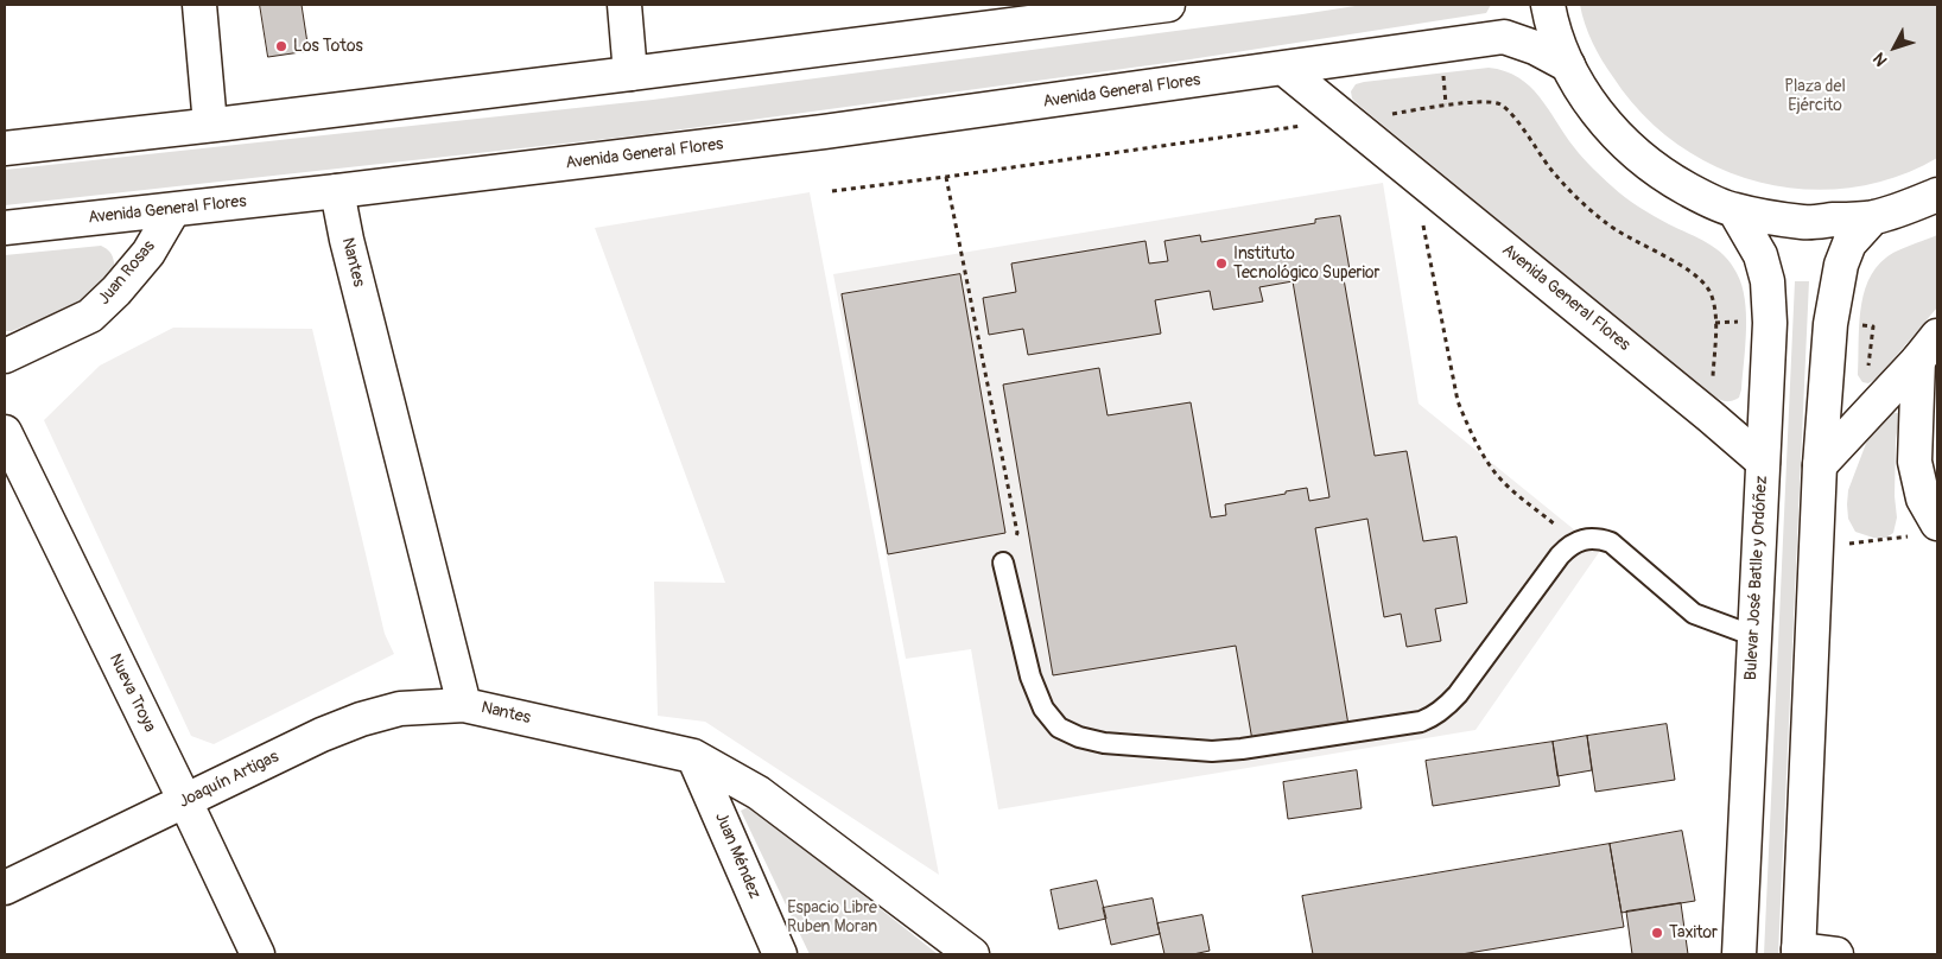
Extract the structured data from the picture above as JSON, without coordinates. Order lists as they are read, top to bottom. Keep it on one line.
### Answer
{"streets":{"main road":["Avenida General Flores","Nantes","Juan Rosas","Bulevar José Batlle y Ordóñez","Nueva Troya","Joaquín Artigas","Juan Méndez"]},"crossings":[["Avenida General Flores","Nantes"],["Avenida General Flores","Juan Rosas"],["Avenida General Flores","Bulevar José Batlle y Ordóñez"],["Nantes","Joaquín Artigas"],["Nantes","Juan Méndez"],["Nueva Troya","Joaquín Artigas"]],"parks":["Plaza del Ejército","Espacio Libre Ruben Moran"],"places":["Los Totos","Instituto Tecnológico Superior","Taxitor"],"north":"bottom left"}
